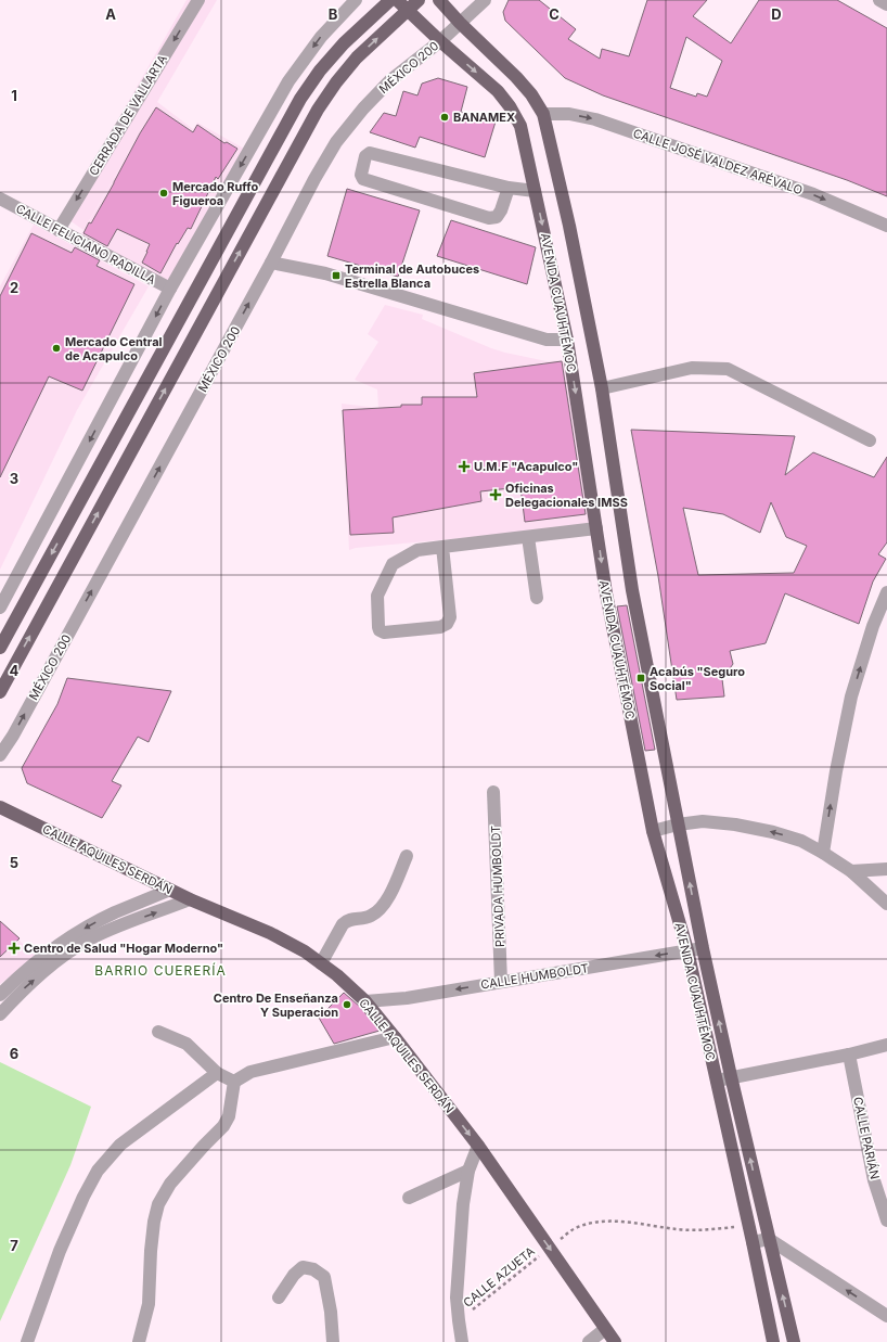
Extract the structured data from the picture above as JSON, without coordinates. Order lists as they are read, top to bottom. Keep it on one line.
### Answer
{"streets":{"main road":["AVENIDA CUAUHTÉMOC","CALLE AQUILES SERDÁN"],"street":["MÉXICO 200","CERRADA DE VALLARTA","CALLE JOSÉ VALDEZ ARÉVALO","CALLE FELICIANO RADILLA","PRIVADA HUMBOLDT","CALLE HUMBOLDT","CALLE PARIÁN"],"path":["CALLE AZUETA"]},"crossings":[["MÉXICO 200","AVENIDA CUAUHTÉMOC"],["CERRADA DE VALLARTA","CALLE FELICIANO RADILLA"],["CALLE JOSÉ VALDEZ ARÉVALO","AVENIDA CUAUHTÉMOC"],["AVENIDA CUAUHTÉMOC","CALLE HUMBOLDT"],["AVENIDA CUAUHTÉMOC","CALLE AZUETA"],["CALLE AQUILES SERDÁN","CALLE HUMBOLDT"],["CALLE AQUILES SERDÁN","CALLE AZUETA"],["PRIVADA HUMBOLDT","CALLE HUMBOLDT"]],"one_way":["CERRADA DE VALLARTA","CALLE JOSÉ VALDEZ ARÉVALO","CALLE HUMBOLDT"],"districts":["BARRIO CUERERÍA"],"places":{"other":["BANAMEX","Mercado Ruffo Figueroa","Mercado Central de Acapulco","Centro De Enseñanza Y Superacion"],"transit":["Terminal de Autobuces Estrella Blanca","Acabús \"Seguro Social\""],"health":["U.M.F \"Acapulco\"","Oficinas Delegacionales IMSS","Centro de Salud \"Hogar Moderno\""]},"grid":{"columns":["A","B","C","D"],"rows":["1","2","3","4","5","6","7"]}}
